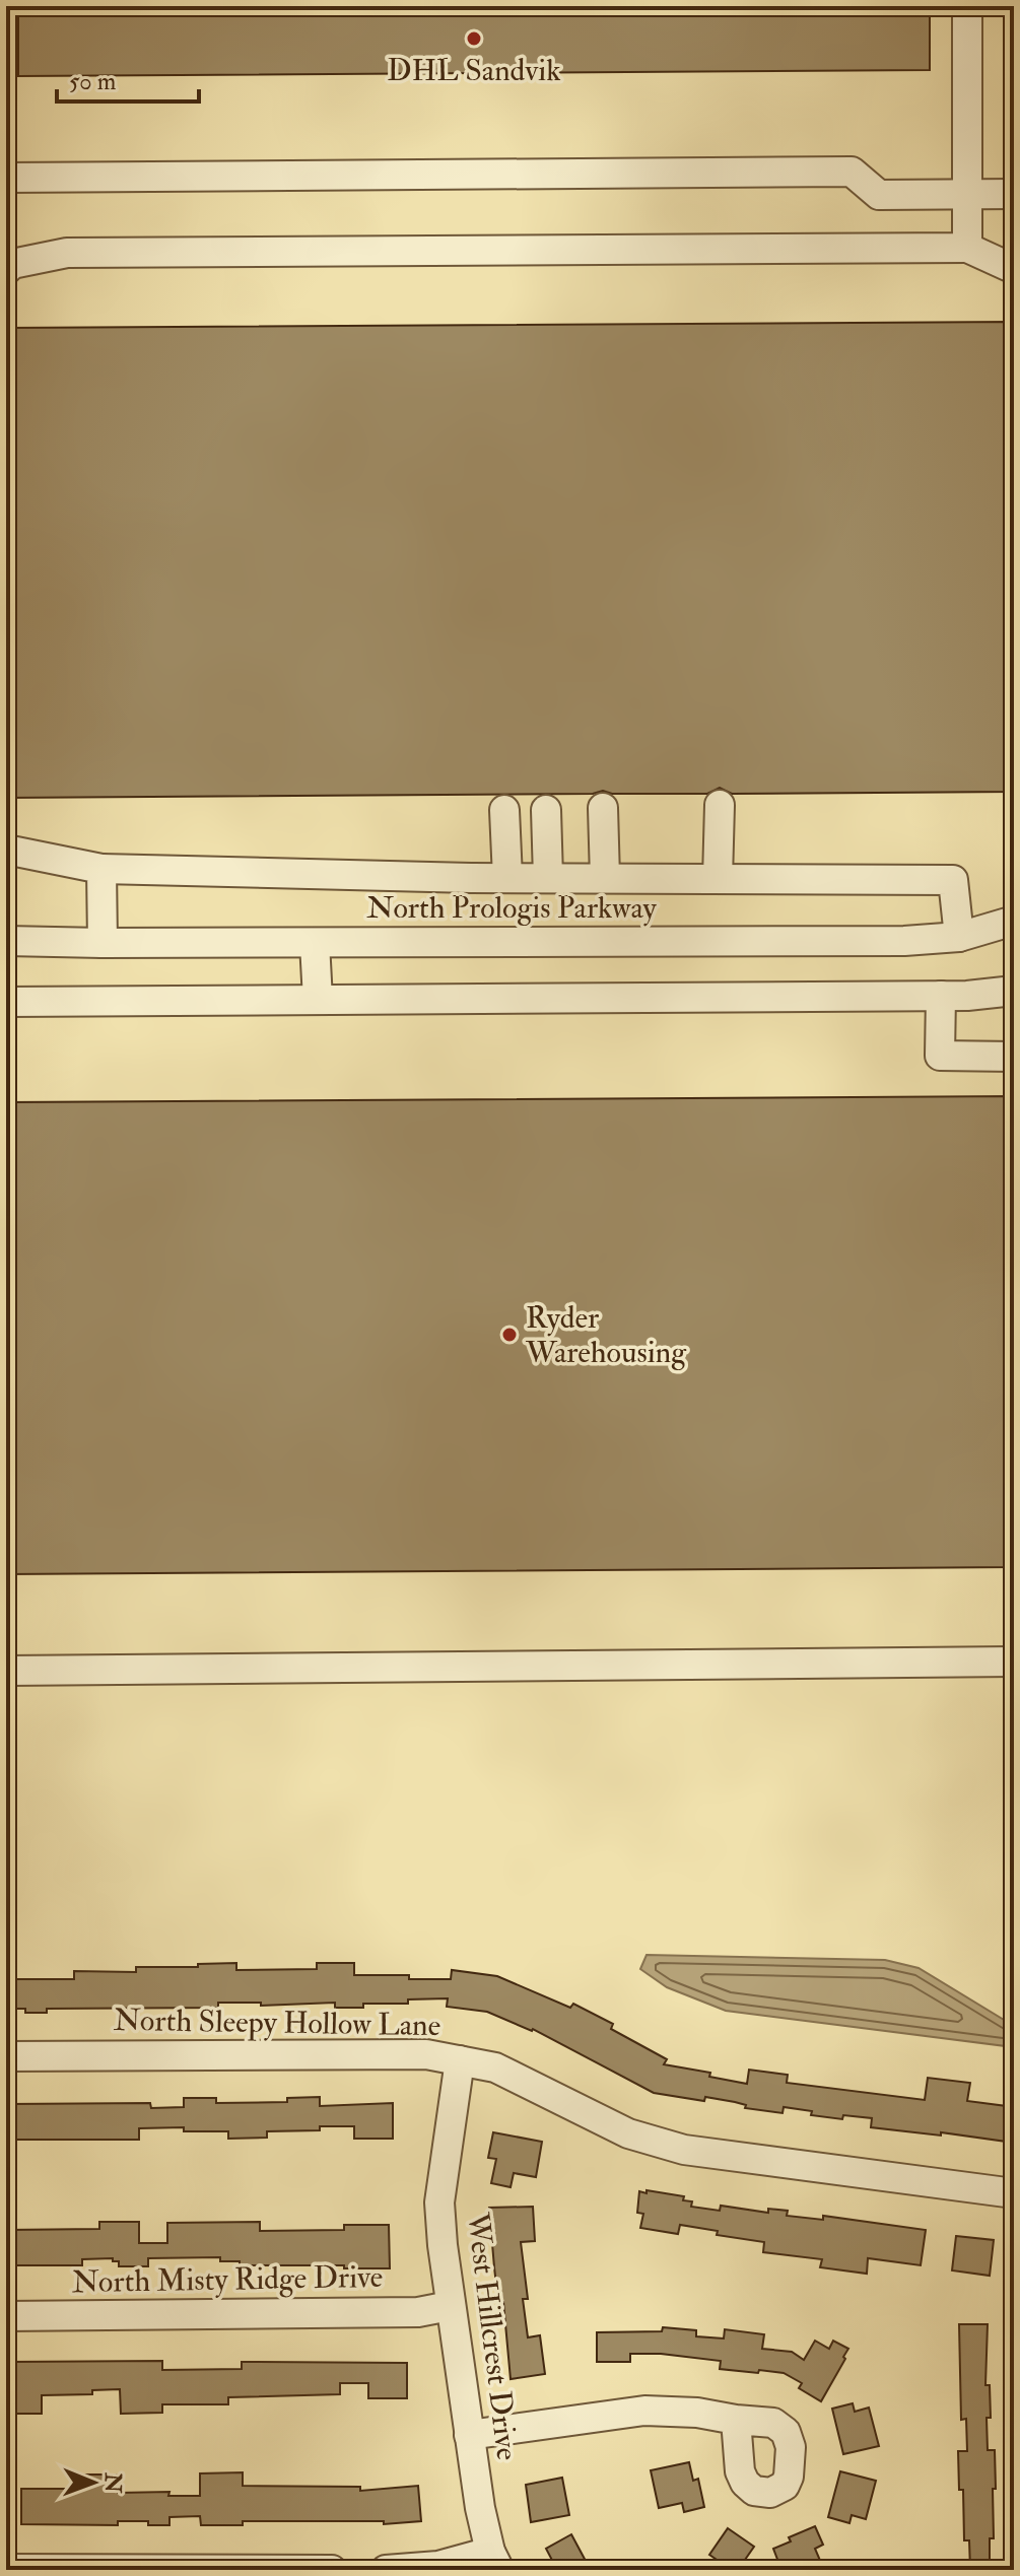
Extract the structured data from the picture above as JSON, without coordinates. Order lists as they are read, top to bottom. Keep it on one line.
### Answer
{"streets":{"street":["North Prologis Parkway","North Sleepy Hollow Lane","North Misty Ridge Drive","West Hillcrest Drive"]},"crossings":[["North Sleepy Hollow Lane","West Hillcrest Drive"],["North Misty Ridge Drive","West Hillcrest Drive"]],"places":["DHL Sandvik","Ryder Warehousing"],"scale_bar":"50 m","north":"right"}
